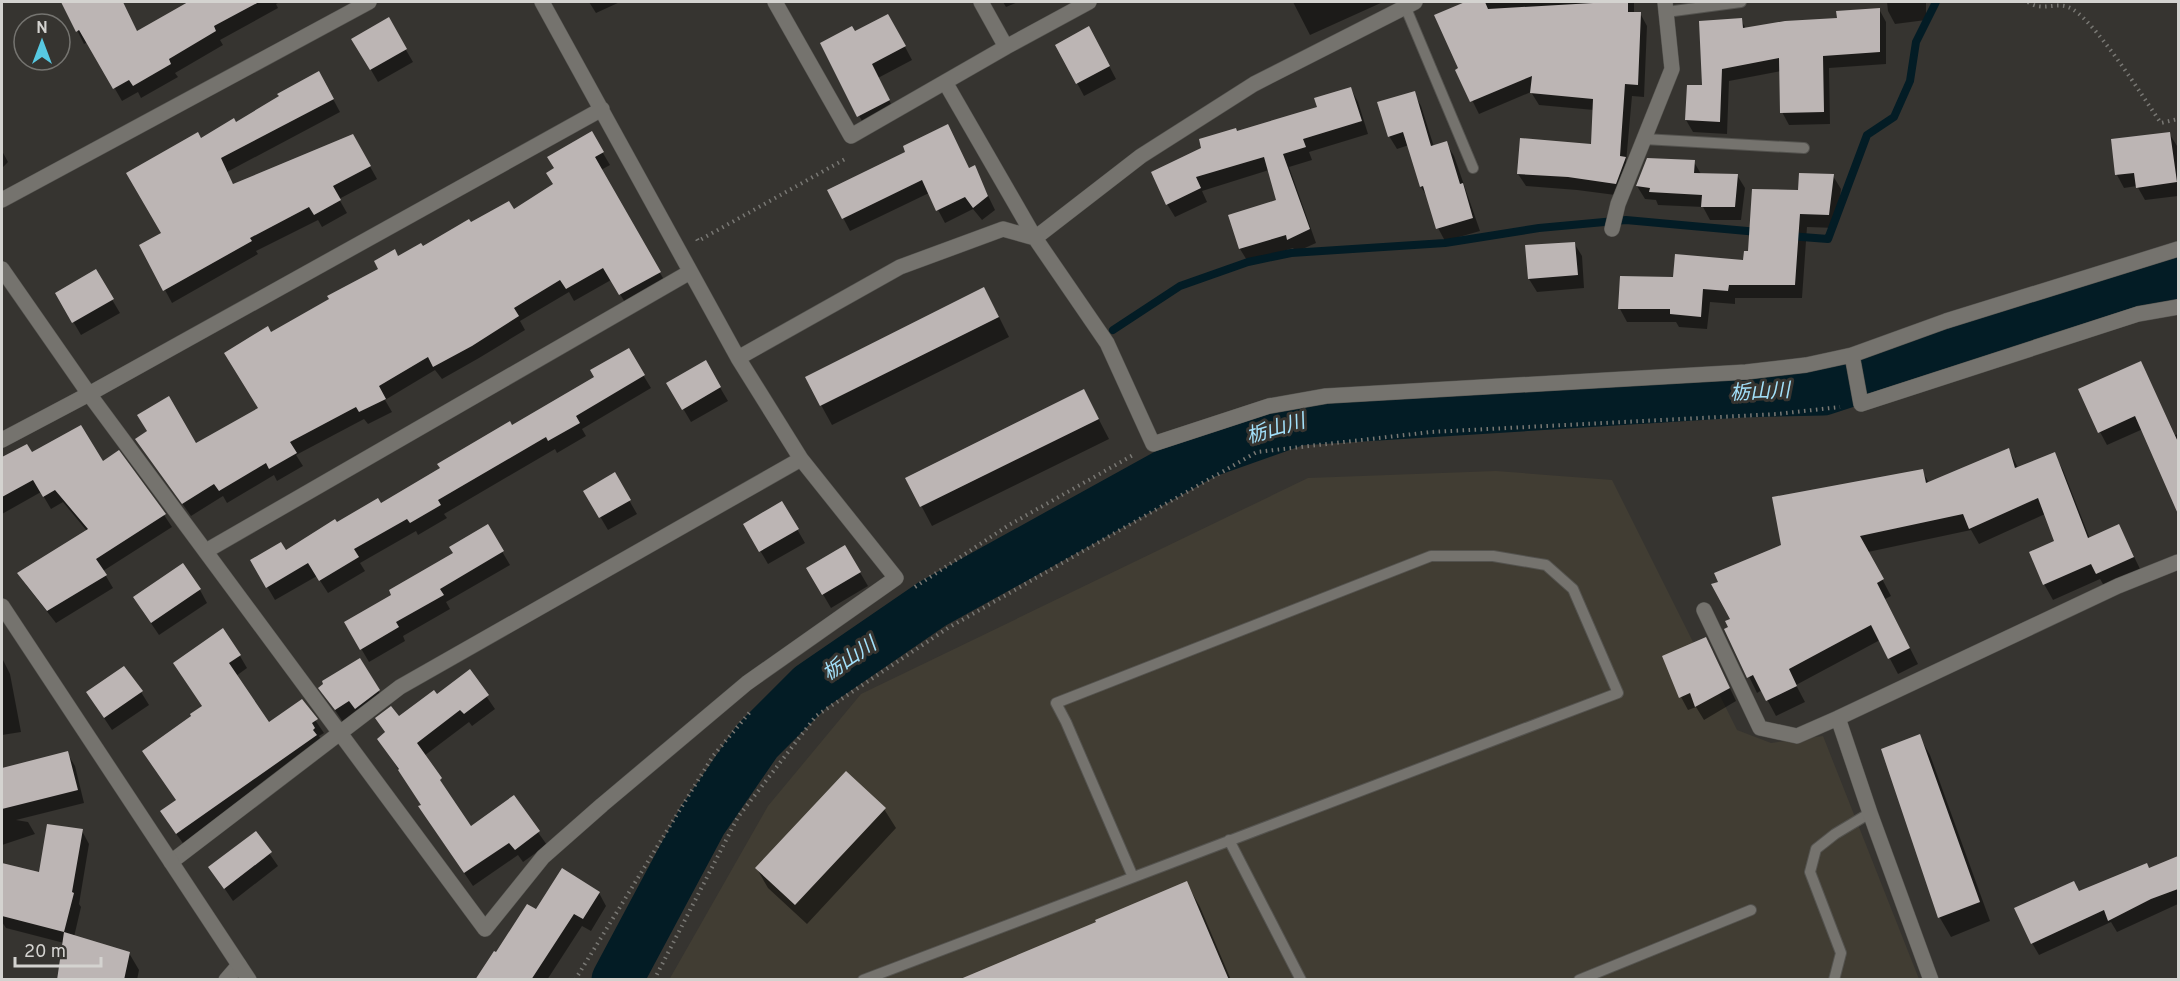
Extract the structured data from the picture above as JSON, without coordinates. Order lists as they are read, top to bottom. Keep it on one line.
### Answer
{"water":["栃山川"],"scale_bar":"20 m","north":"top"}
